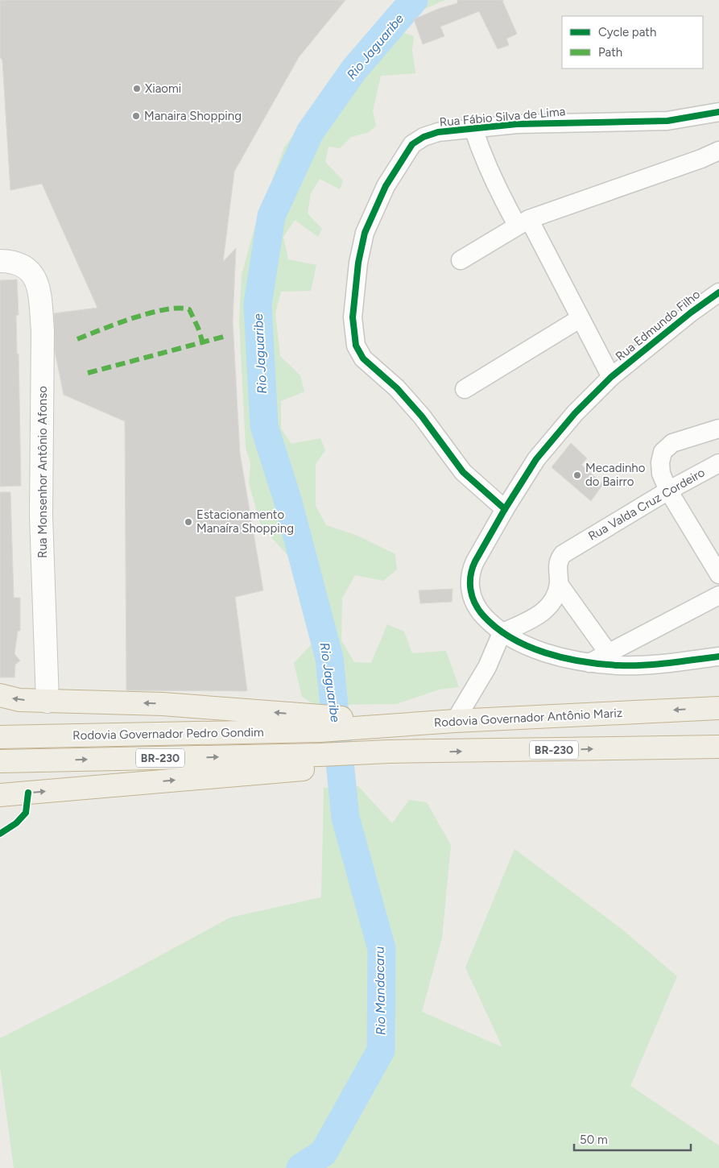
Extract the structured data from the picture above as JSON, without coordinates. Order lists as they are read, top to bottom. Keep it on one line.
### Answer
{"streets":{"highway":["Rodovia Governador Antônio Mariz","Rodovia Governador Pedro Gondim","BR-230"],"street":["Rua Fábio Silva de Lima","Rua Edmundo Filho","Rua Monsenhor Antônio Afonso","Rua Valda Cruz Cordeiro"]},"crossings":[["Rua Fábio Silva de Lima","Rua Edmundo Filho"],["Rodovia Governador Antônio Mariz","Rodovia Governador Pedro Gondim"],["Rodovia Governador Pedro Gondim","BR-230"]],"water":["Rio Jaguaribe","Rio Mandacaru"],"places":["Xiaomi","Manaira Shopping","Mecadinho do Bairro","Estacionamento Manaíra Shopping"],"legend":["Cycle path","Path"],"scale_bar":"50 m"}
